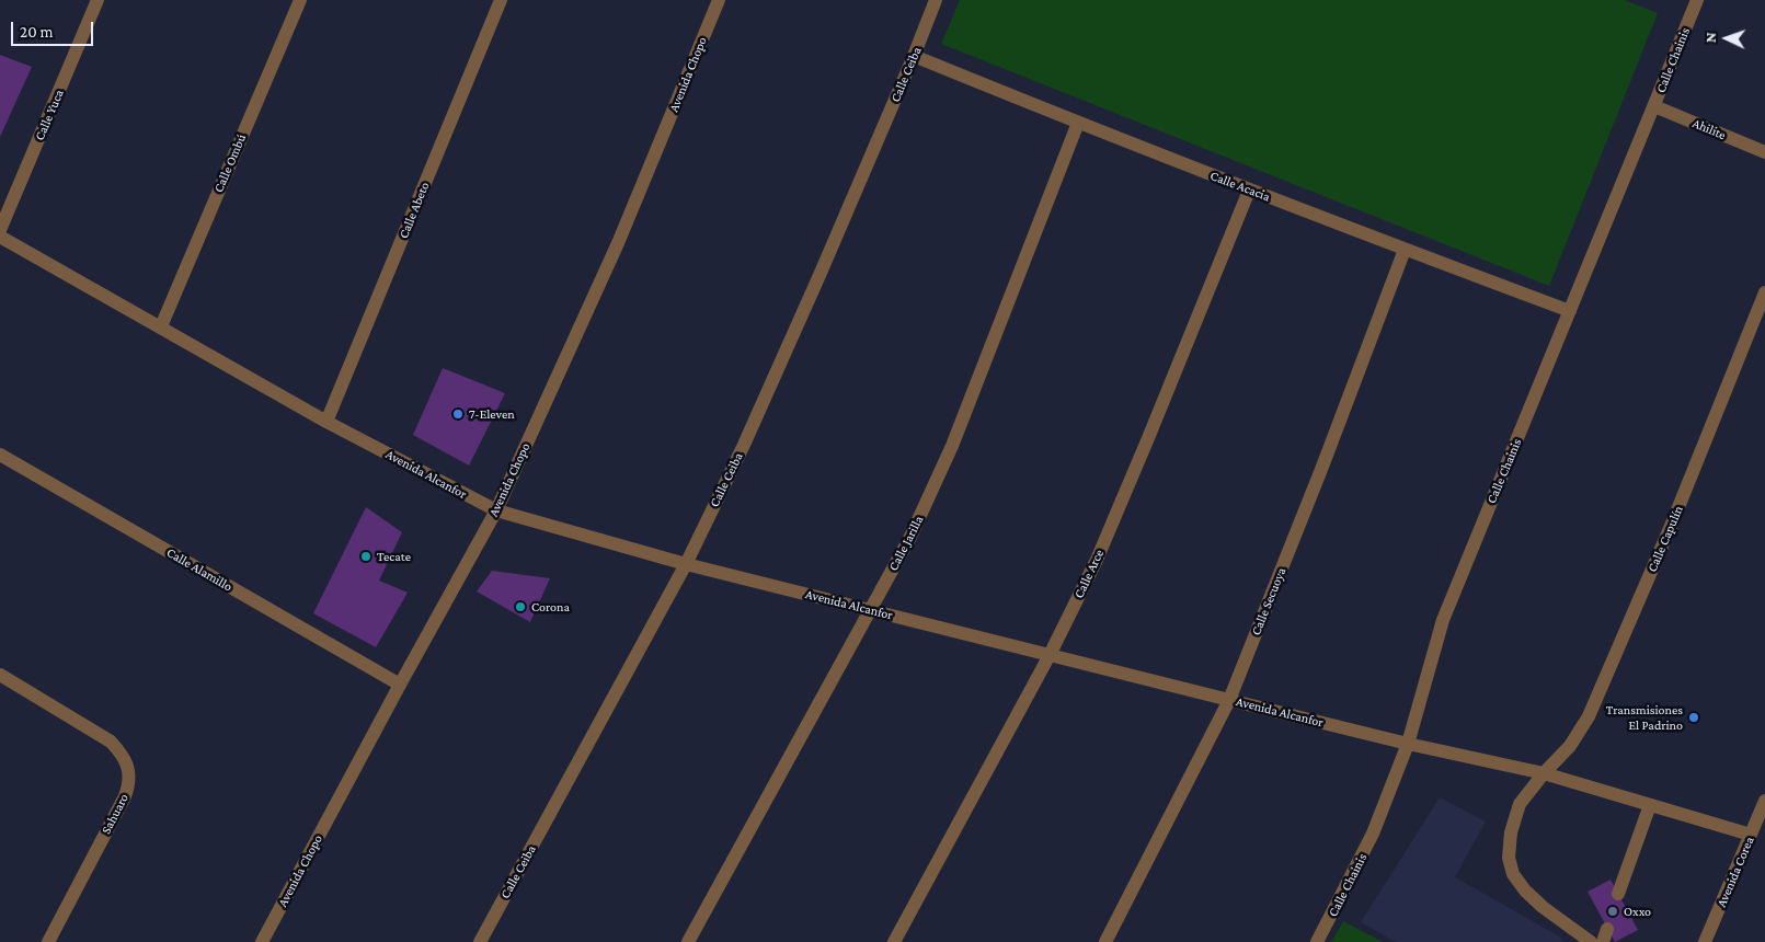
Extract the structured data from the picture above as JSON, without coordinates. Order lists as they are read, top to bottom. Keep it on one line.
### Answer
{"streets":{"street":["Calle Chainis","Avenida Chopo","Calle Ceiba","Calle Yuca","Ahilite","Calle Ombú","Calle Acacia","Calle Abeto","Avenida Alcanfor","Calle Capulín","Calle Jarilla","Calle Alamillo","Calle Arce","Calle Secuoya","Sahuaro","Avenida Corea"]},"crossings":[["Calle Chainis","Ahilite"],["Calle Chainis","Calle Acacia"],["Calle Chainis","Avenida Alcanfor"],["Avenida Chopo","Avenida Alcanfor"],["Avenida Chopo","Calle Alamillo"],["Calle Ceiba","Calle Acacia"],["Calle Ceiba","Avenida Alcanfor"],["Calle Ombú","Avenida Alcanfor"],["Calle Acacia","Calle Jarilla"],["Calle Acacia","Calle Arce"],["Calle Acacia","Calle Secuoya"],["Calle Abeto","Avenida Alcanfor"],["Avenida Alcanfor","Calle Capulín"],["Avenida Alcanfor","Calle Jarilla"],["Avenida Alcanfor","Calle Arce"],["Avenida Alcanfor","Calle Secuoya"],["Avenida Alcanfor","Avenida Corea"]],"places":["7-Eleven","Tecate","Corona","Transmisiones El Padrino","Oxxo"],"scale_bar":"20 m","north":"left"}
